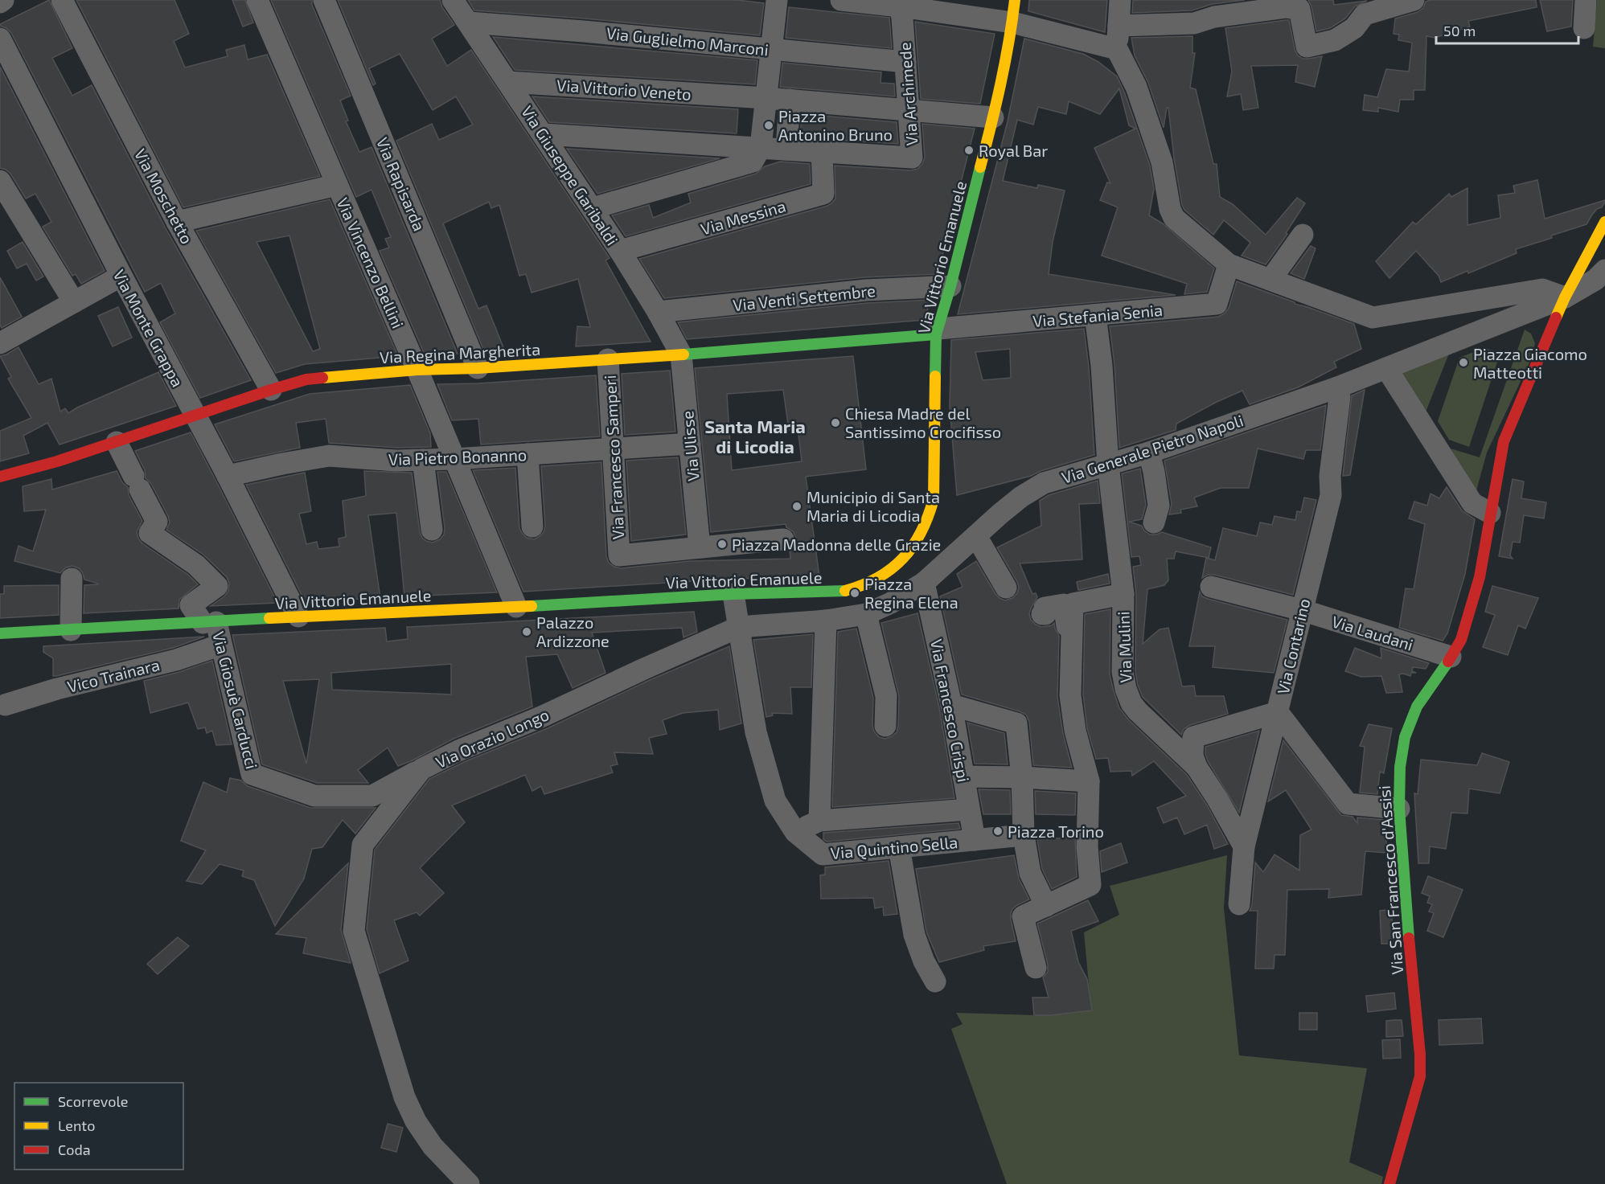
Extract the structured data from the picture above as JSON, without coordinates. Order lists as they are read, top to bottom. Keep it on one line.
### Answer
{"streets":{"street":["Via Guglielmo Marconi","Via Vittorio Veneto","Via Archimede","Via Giuseppe Garibaldi","Via Rapisarda","Via Moschetto","Via Messina","Via Vittorio Emanuele","Via Vincenzo Bellini","Via Venti Settembre","Via Stefania Senia","Via Monte Grappa","Via Regina Margherita","Via Ulisse","Via Generale Pietro Napoli","Via Pietro Bonanno","Via Francesco Samperi","Via Laudani","Via Contarino","Via Mulini","Vico Trainara","Via Giosuè Carducci","Via Francesco Crispi","Via Orazio Longo","Via Quintino Sella","Via San Francesco d'Assisi"]},"crossings":[["Via Guglielmo Marconi","Via Archimede"],["Via Guglielmo Marconi","Via Giuseppe Garibaldi"],["Via Vittorio Veneto","Via Giuseppe Garibaldi"],["Via Archimede","Via Messina"],["Via Giuseppe Garibaldi","Via Messina"],["Via Giuseppe Garibaldi","Via Venti Settembre"],["Via Giuseppe Garibaldi","Via Regina Margherita"],["Via Giuseppe Garibaldi","Via Ulisse"],["Via Rapisarda","Via Regina Margherita"],["Via Moschetto","Via Regina Margherita"],["Via Vittorio Emanuele","Via Vincenzo Bellini"],["Via Vittorio Emanuele","Via Venti Settembre"],["Via Vittorio Emanuele","Via Stefania Senia"],["Via Vittorio Emanuele","Via Monte Grappa"],["Via Vittorio Emanuele","Via Regina Margherita"],["Via Vittorio Emanuele","Via Giosuè Carducci"],["Via Vittorio Emanuele","Via Quintino Sella"],["Via Vincenzo Bellini","Via Regina Margherita"],["Via Vincenzo Bellini","Via Pietro Bonanno"],["Via Stefania Senia","Via Regina Margherita"],["Via Stefania Senia","Via Mulini"],["Via Monte Grappa","Via Regina Margherita"],["Via Monte Grappa","Via Pietro Bonanno"],["Via Regina Margherita","Via Ulisse"],["Via Regina Margherita","Via Francesco Samperi"],["Via Regina Margherita","Via Giosuè Carducci"],["Via Ulisse","Via Pietro Bonanno"],["Via Ulisse","Via Francesco Samperi"],["Via Generale Pietro Napoli","Via Contarino"],["Via Generale Pietro Napoli","Via Mulini"],["Via Generale Pietro Napoli","Via Francesco Crispi"],["Via Generale Pietro Napoli","Via Orazio Longo"],["Via Generale Pietro Napoli","Via San Francesco d'Assisi"],["Via Pietro Bonanno","Via Francesco Samperi"],["Via Laudani","Via Contarino"],["Via Laudani","Via San Francesco d'Assisi"],["Via Contarino","Via Mulini"],["Vico Trainara","Via Giosuè Carducci"],["Via Giosuè Carducci","Via Orazio Longo"],["Via Francesco Crispi","Via Quintino Sella"],["Via Orazio Longo","Via Quintino Sella"]],"districts":["Santa Maria di Licodia"],"places":["Piazza Antonino Bruno","Royal Bar","Piazza Giacomo Matteotti","Chiesa Madre del Santissimo Crocifisso","Municipio di Santa Maria di Licodia","Piazza Madonna delle Grazie","Piazza Regina Elena","Palazzo Ardizzone","Piazza Torino"],"legend":["Scorrevole","Lento","Coda"],"scale_bar":"50 m"}
